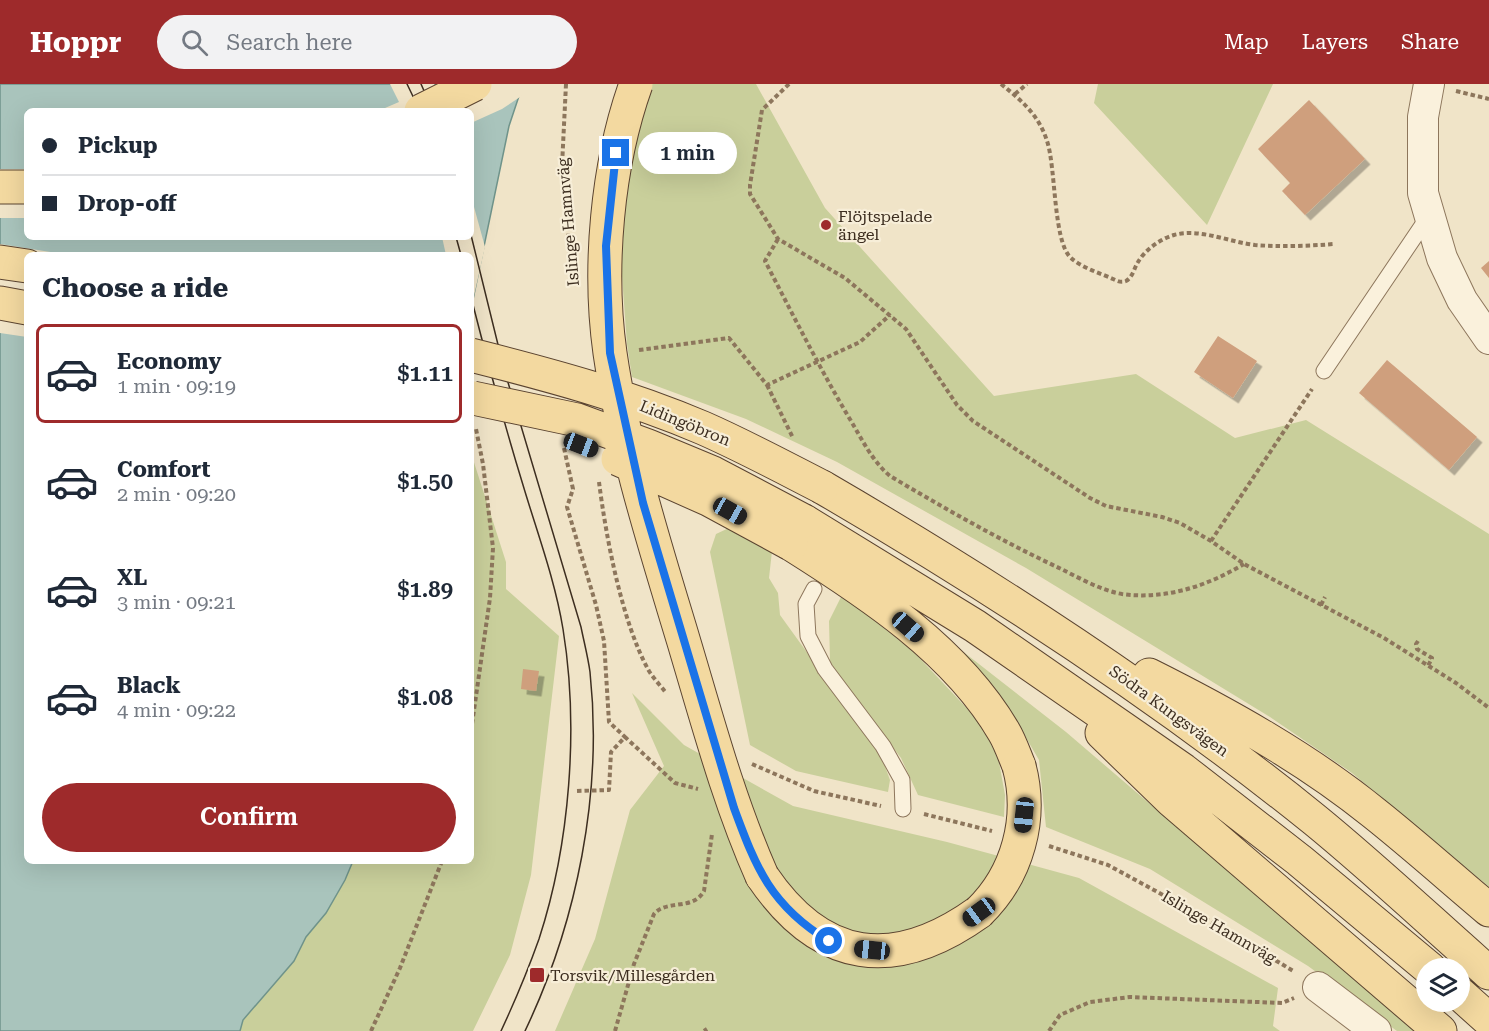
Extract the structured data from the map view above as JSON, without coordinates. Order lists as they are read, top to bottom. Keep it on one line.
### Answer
{"streets":{"main road":["Lidingöbron","Södra Kungsvägen"],"path":["Islinge Hamnväg"]},"crossings":[["Lidingöbron","Södra Kungsvägen"]],"places":{"other":["Flöjtspelade ängel"],"transit":["Torsvik/Millesgården"]},"page":{"header":"Hoppr","search":"Search here","nav":["Map","Layers","Share"],"banner":["Pickup","Drop-off"],"bubble":"1 min","heading":"Choose a ride","list":[{"name":"Economy","note":"1 min · 09:19","value":"$1.11"},{"name":"Comfort","note":"2 min · 09:20","value":"$1.50"},{"name":"XL","note":"3 min · 09:21","value":"$1.89"},{"name":"Black","note":"4 min · 09:22","value":"$1.08"}],"buttons":"Confirm"}}
